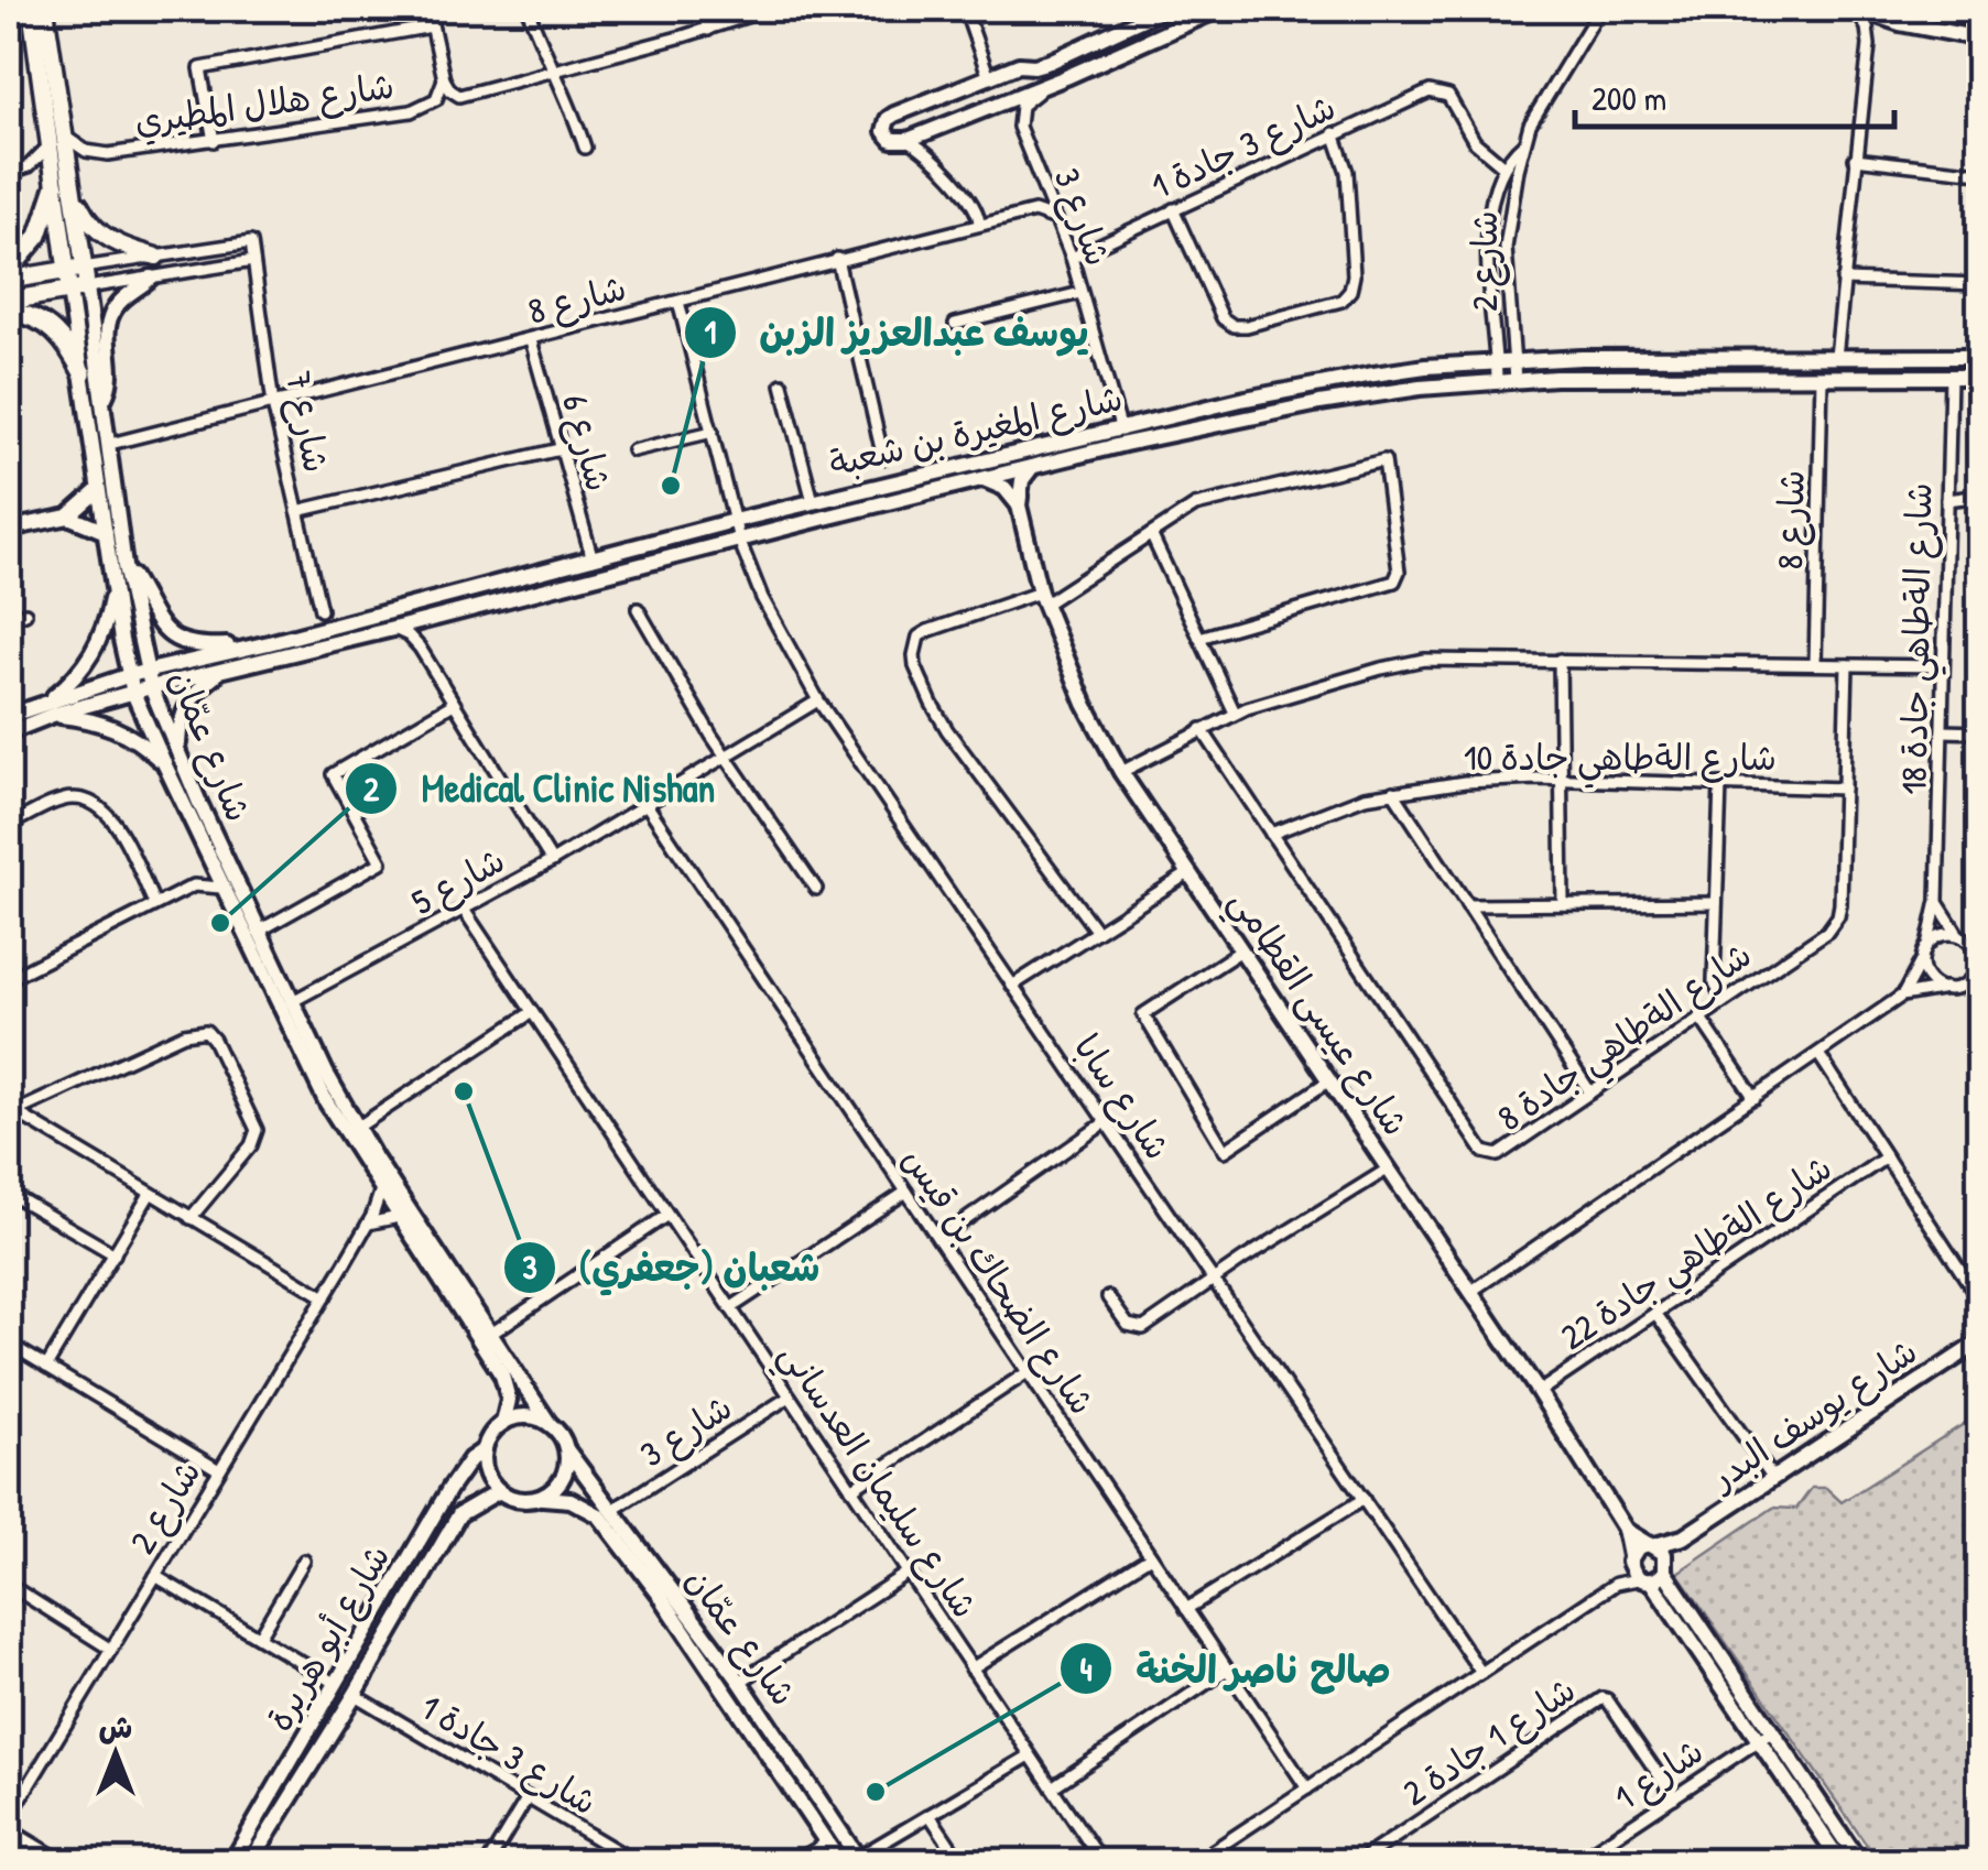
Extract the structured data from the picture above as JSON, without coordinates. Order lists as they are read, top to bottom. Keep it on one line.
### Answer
{"streets":{"main road":["شارع المغيرة بن شعبة","شارع عمّان","شارع عيسى القطامي","شارع يوسف البدر","شارع أبو هريرة"],"street":["شارع هلال المطيري","شارع 3 جادة 1","شارع 3","شارع 2","شارع 8","شارع 7","شارع 6","شارع الةطاهي جادة 18","شارع الةطاهي جادة 10","شارع 5","شارع الةطاهي جادة 8","شارع سابا","شارع الةطاهي جادة 22","شارع الضحاك بن قيس","شارع سليمان العدساني","شارع 1 جادة 2","شارع 1"]},"crossings":[["شارع هلال المطيري","شارع عمّان"],["شارع 3 جادة 1","شارع 3"],["شارع 3 جادة 1","شارع 2"],["شارع 3 جادة 1","شارع أبو هريرة"],["شارع 3","شارع 8"],["شارع 3","شارع المغيرة بن شعبة"],["شارع 3","شارع عمّان"],["شارع 3","شارع سليمان العدساني"],["شارع 2","شارع المغيرة بن شعبة"],["شارع 2","شارع عمّان"],["شارع 8","شارع 7"],["شارع 8","شارع المغيرة بن شعبة"],["شارع 8","شارع 6"],["شارع 8","شارع عمّان"],["شارع المغيرة بن شعبة","شارع 6"],["شارع المغيرة بن شعبة","شارع الةطاهي جادة 18"],["شارع المغيرة بن شعبة","شارع عمّان"],["شارع المغيرة بن شعبة","شارع سابا"],["شارع عمّان","شارع 5"],["شارع عمّان","شارع أبو هريرة"],["شارع الةطاهي جادة 10","شارع الةطاهي جادة 8"],["شارع 5","شارع سابا"],["شارع 5","شارع الضحاك بن قيس"],["شارع 5","شارع سليمان العدساني"],["شارع عيسى القطامي","شارع الةطاهي جادة 22"],["شارع عيسى القطامي","شارع يوسف البدر"],["شارع 1 جادة 2","شارع 1"]],"places":["يوسف عبدالعزيز الزبن","Medical Clinic Nishan","شعبان (جعفري)","صالح ناصر الخنة"],"scale_bar":"200 m","north":"top"}
